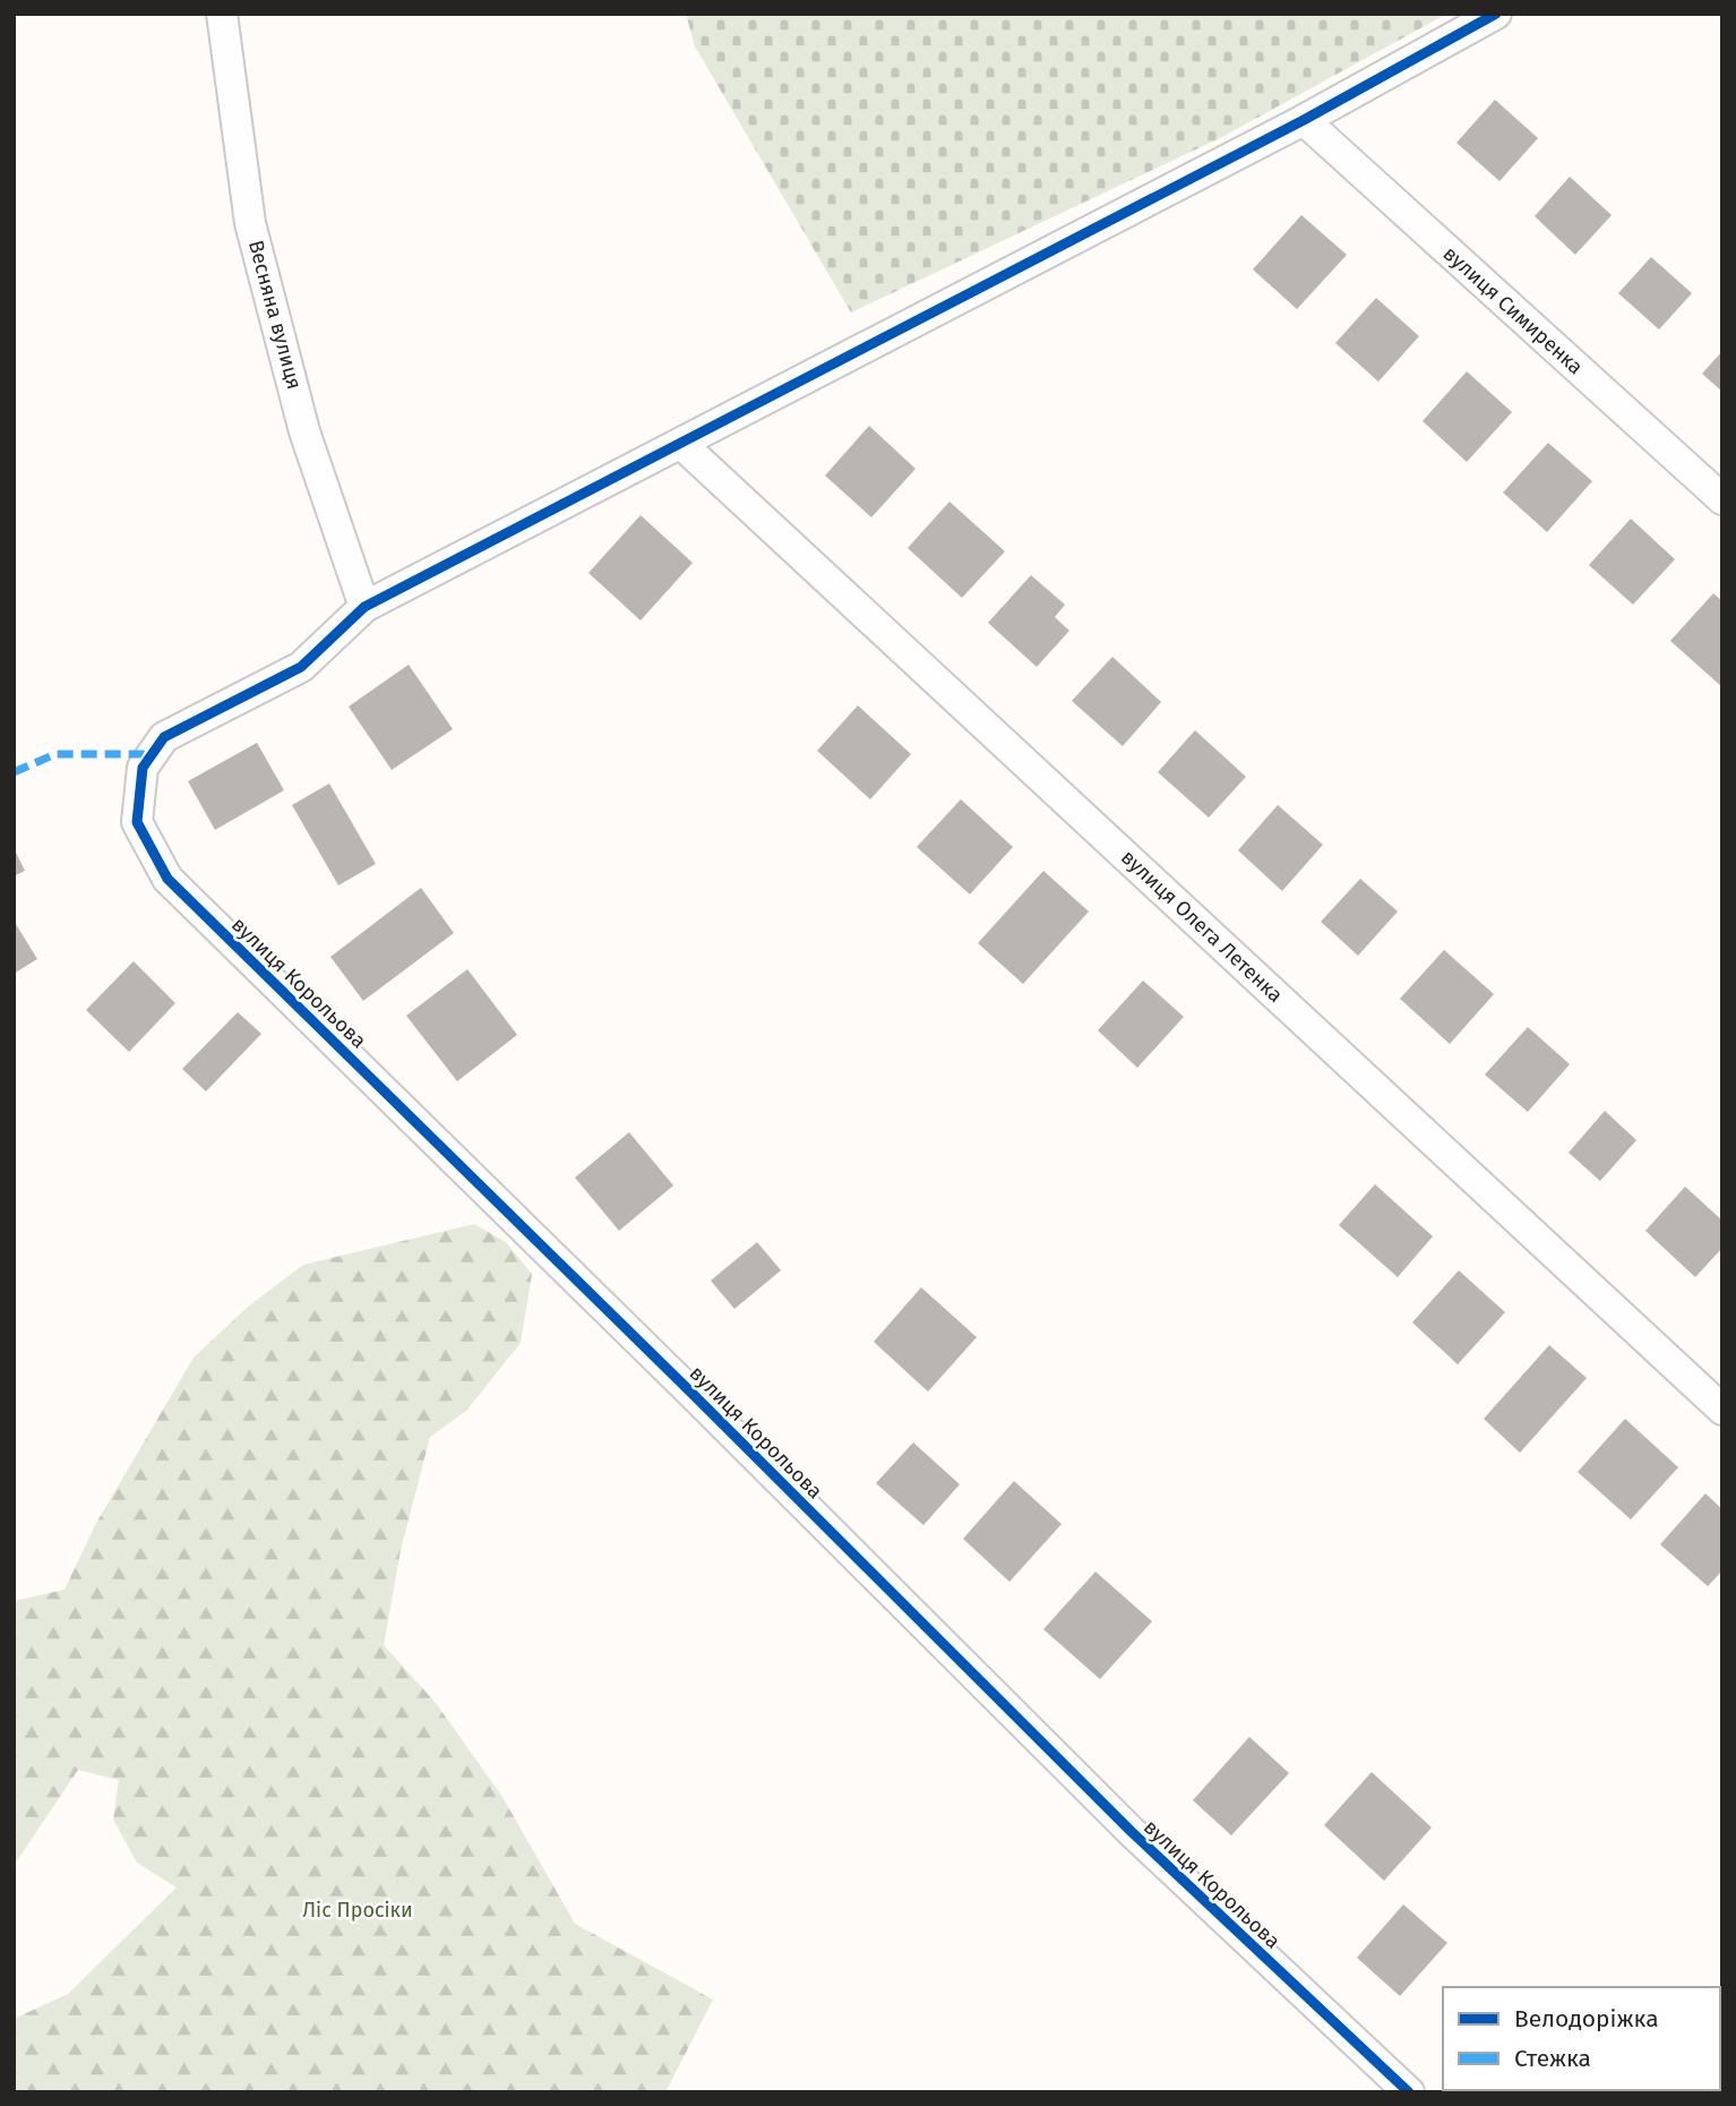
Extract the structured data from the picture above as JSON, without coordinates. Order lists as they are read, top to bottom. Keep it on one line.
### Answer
{"streets":{"street":["вулиця Симиренка","Весняна вулиця","вулиця Олега Летенка","вулиця Корольова"]},"crossings":[["Весняна вулиця","вулиця Корольова"]],"parks":["Ліс Просіки"],"legend":["Велодоріжка","Стежка"]}
